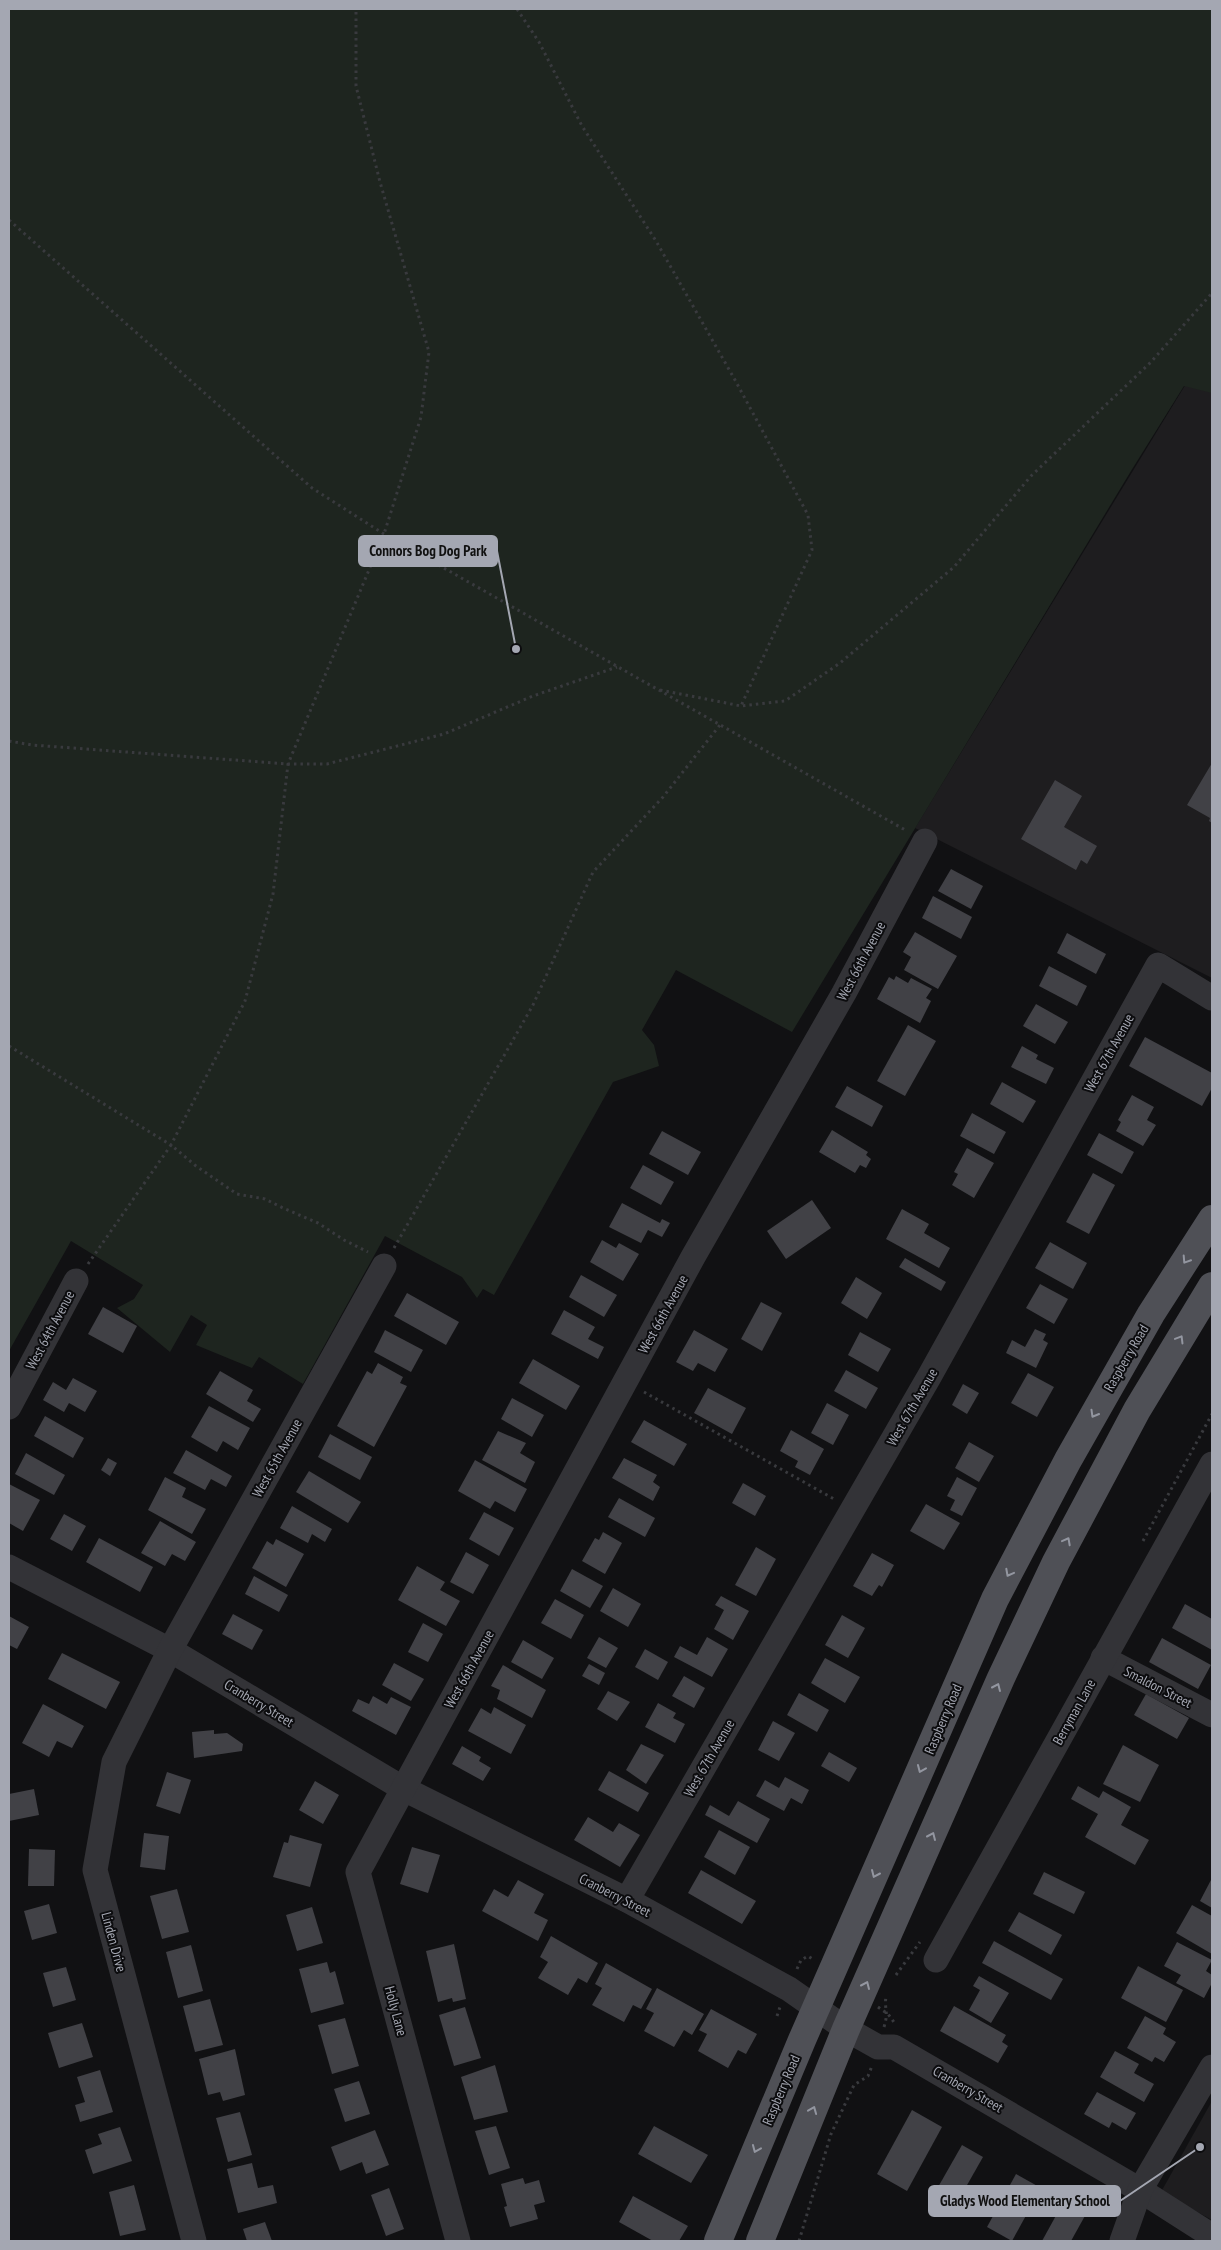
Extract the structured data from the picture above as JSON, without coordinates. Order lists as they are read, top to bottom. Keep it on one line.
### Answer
{"streets":{"main road":["Raspberry Road"],"street":["West 66th Avenue","West 67th Avenue","West 64th Avenue","West 65th Avenue","Smaldon Street","Cranberry Street","Berryman Lane","Linden Drive","Holly Lane"]},"crossings":[["West 66th Avenue","Cranberry Street"],["West 66th Avenue","Holly Lane"],["West 67th Avenue","Cranberry Street"],["Raspberry Road","Cranberry Street"],["West 65th Avenue","Cranberry Street"],["West 65th Avenue","Linden Drive"],["Smaldon Street","Berryman Lane"],["Cranberry Street","Linden Drive"],["Cranberry Street","Holly Lane"]],"places":["Connors Bog Dog Park","Gladys Wood Elementary School"]}
